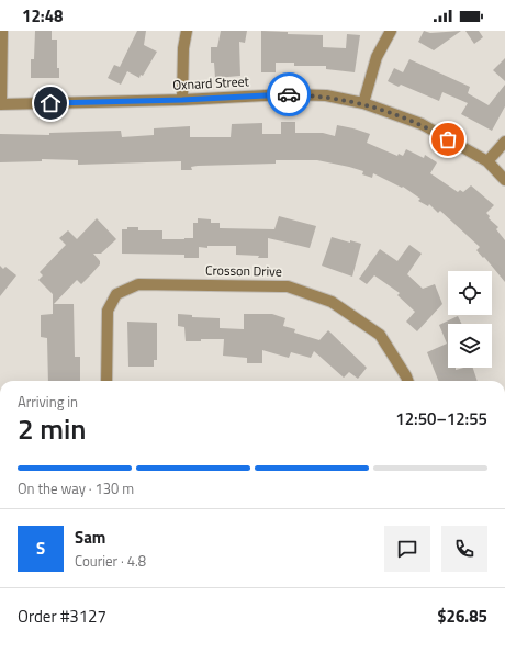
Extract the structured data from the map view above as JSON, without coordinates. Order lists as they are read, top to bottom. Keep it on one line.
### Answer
{"streets":{"street":["Oxnard Street","Crosson Drive"]},"page":{"status":"12:48","heading":["2 min","Arriving in","12:50–12:55"],"panel":["Sam","Courier · 4.8","Order #3127","$26.85"],"bar":"On the way · 130 m","round":"S"}}
